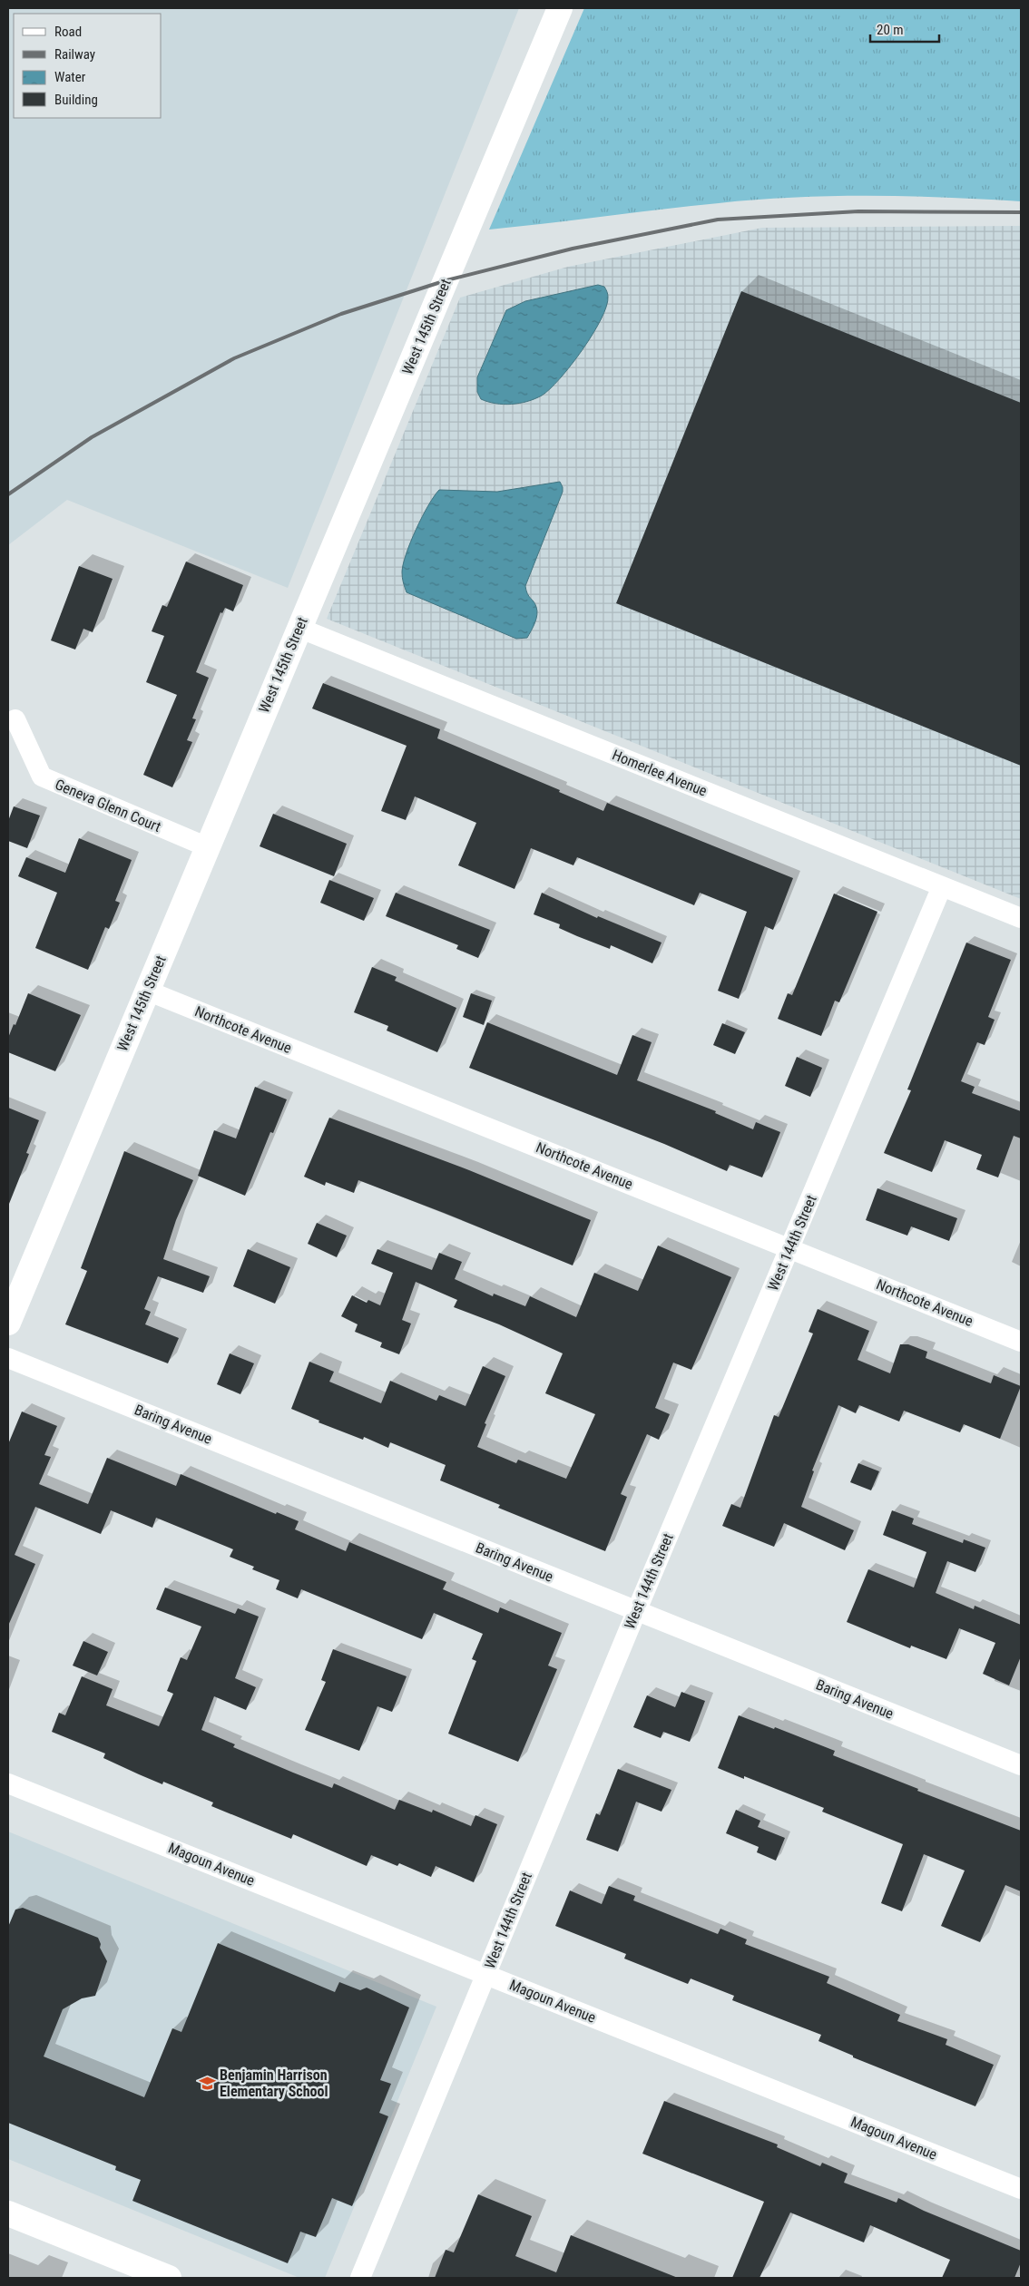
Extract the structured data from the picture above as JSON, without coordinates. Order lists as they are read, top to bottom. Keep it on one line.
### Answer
{"streets":{"street":["West 145th Street","Homerlee Avenue","Geneva Glenn Court","Northcote Avenue","West 144th Street","Baring Avenue","Magoun Avenue"]},"crossings":[["West 145th Street","Homerlee Avenue"],["West 145th Street","Geneva Glenn Court"],["West 145th Street","Northcote Avenue"],["Homerlee Avenue","West 144th Street"],["Northcote Avenue","West 144th Street"],["West 144th Street","Baring Avenue"],["West 144th Street","Magoun Avenue"]],"places":{"school or university":["Benjamin Harrison Elementary School"]},"legend":["Road","Railway","Water","Building"],"scale_bar":"20 m"}
